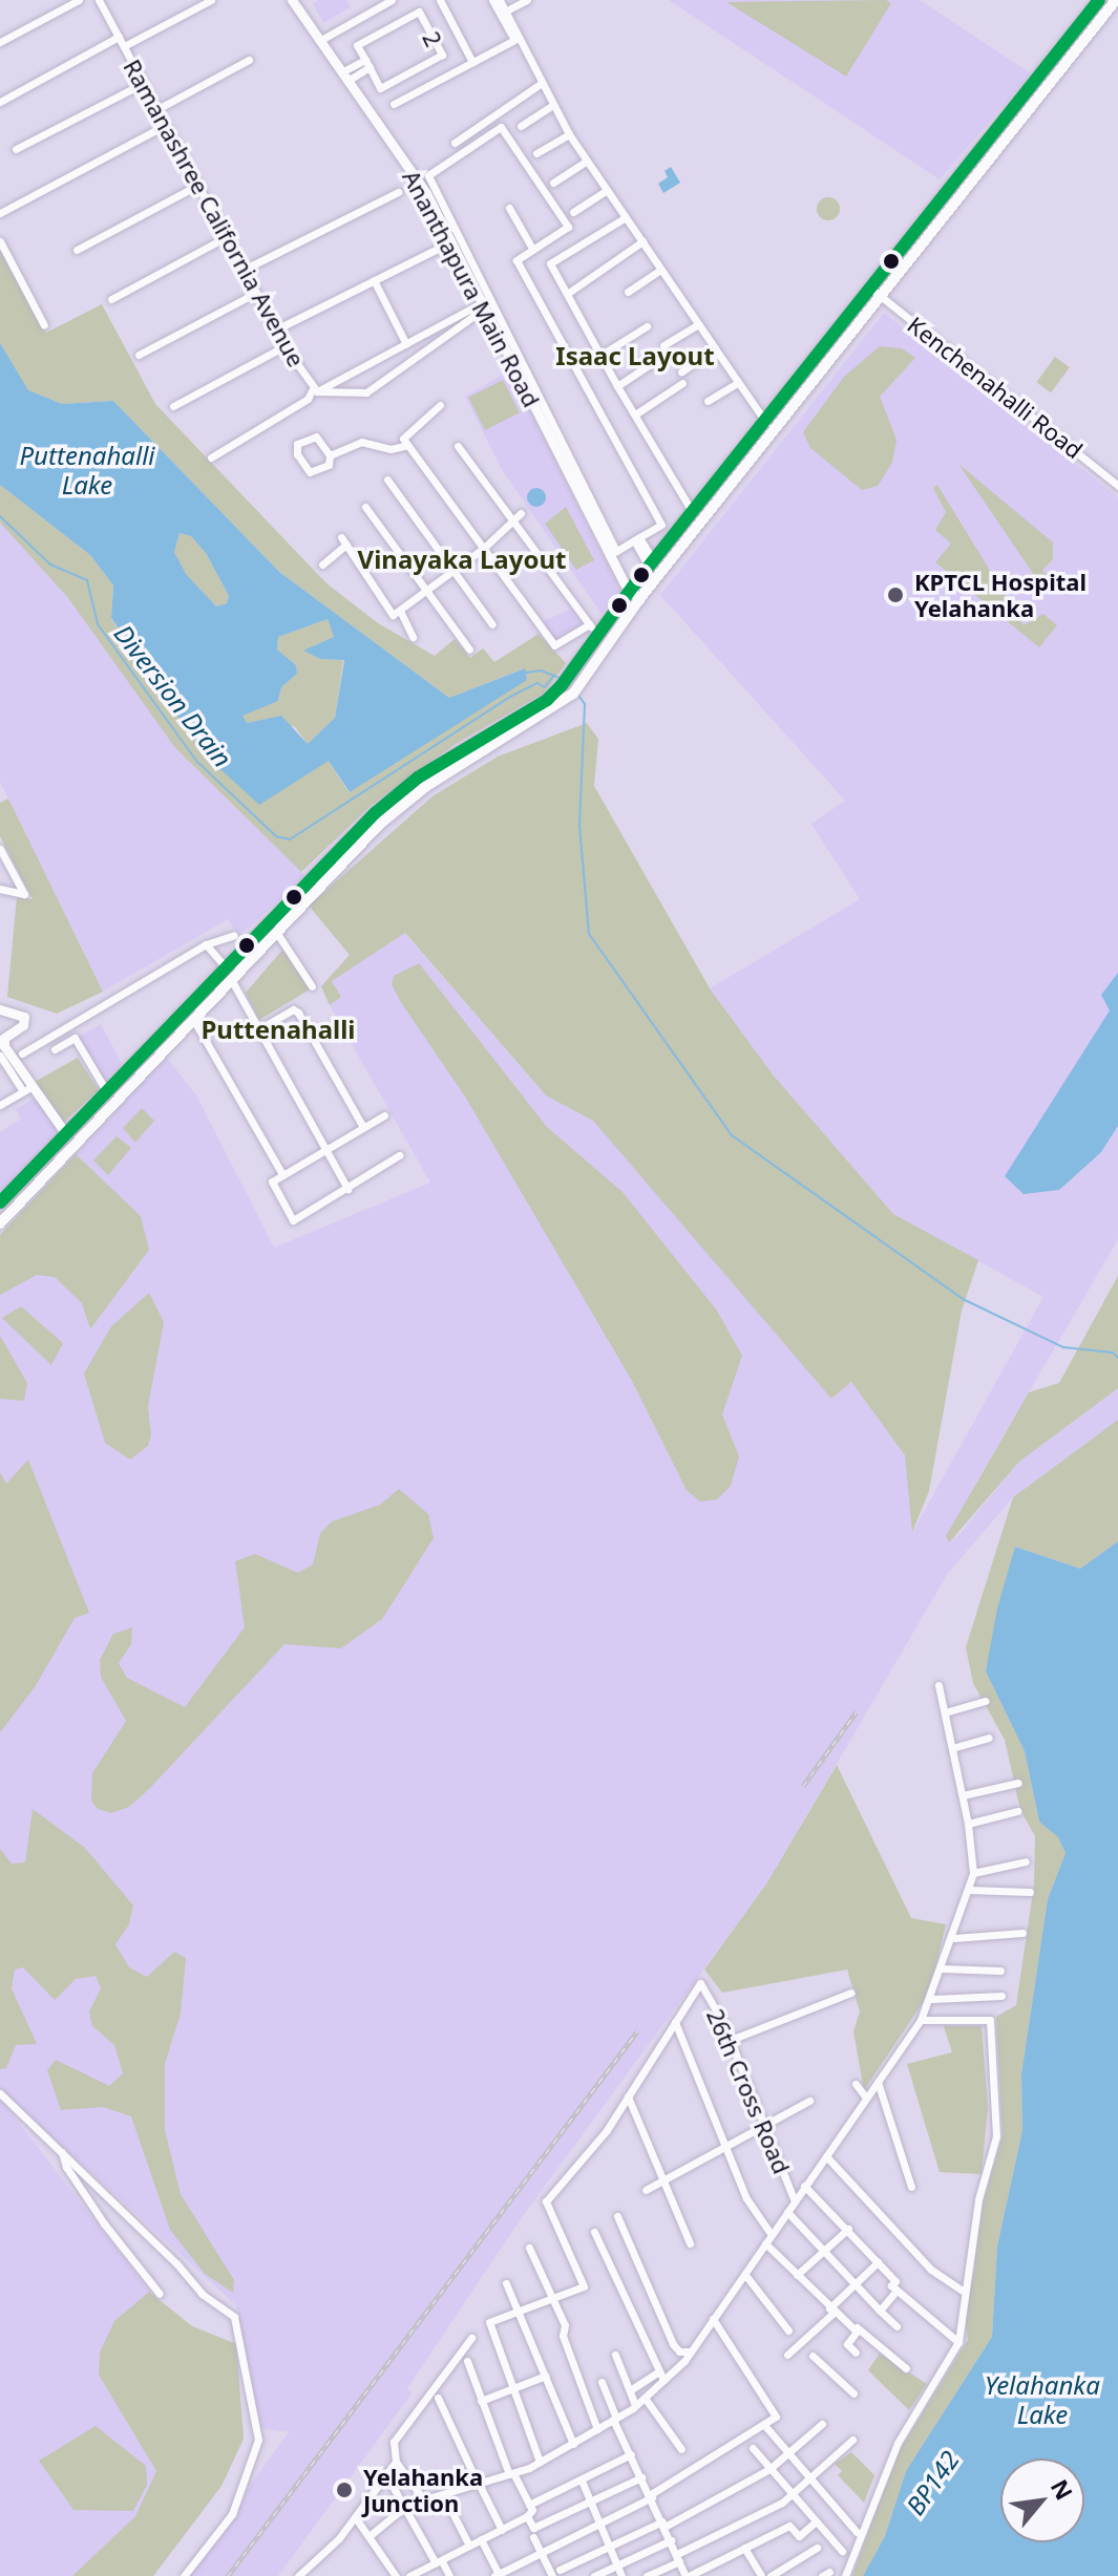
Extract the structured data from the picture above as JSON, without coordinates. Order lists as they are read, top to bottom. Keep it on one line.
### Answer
{"streets":{"street":["2","Ramanashree California Avenue","Ananthapura Main Road","Kenchenahalli Road","26th Cross Road"]},"crossings":[["Ramanashree California Avenue","Ananthapura Main Road"]],"districts":["Isaac Layout","Vinayaka Layout","Puttenahalli"],"water":["Puttenahalli Lake","Diversion Drain","Yelahanka Lake","BP142"],"places":["KPTCL Hospital Yelahanka","Yelahanka Junction"],"north":"top right"}
